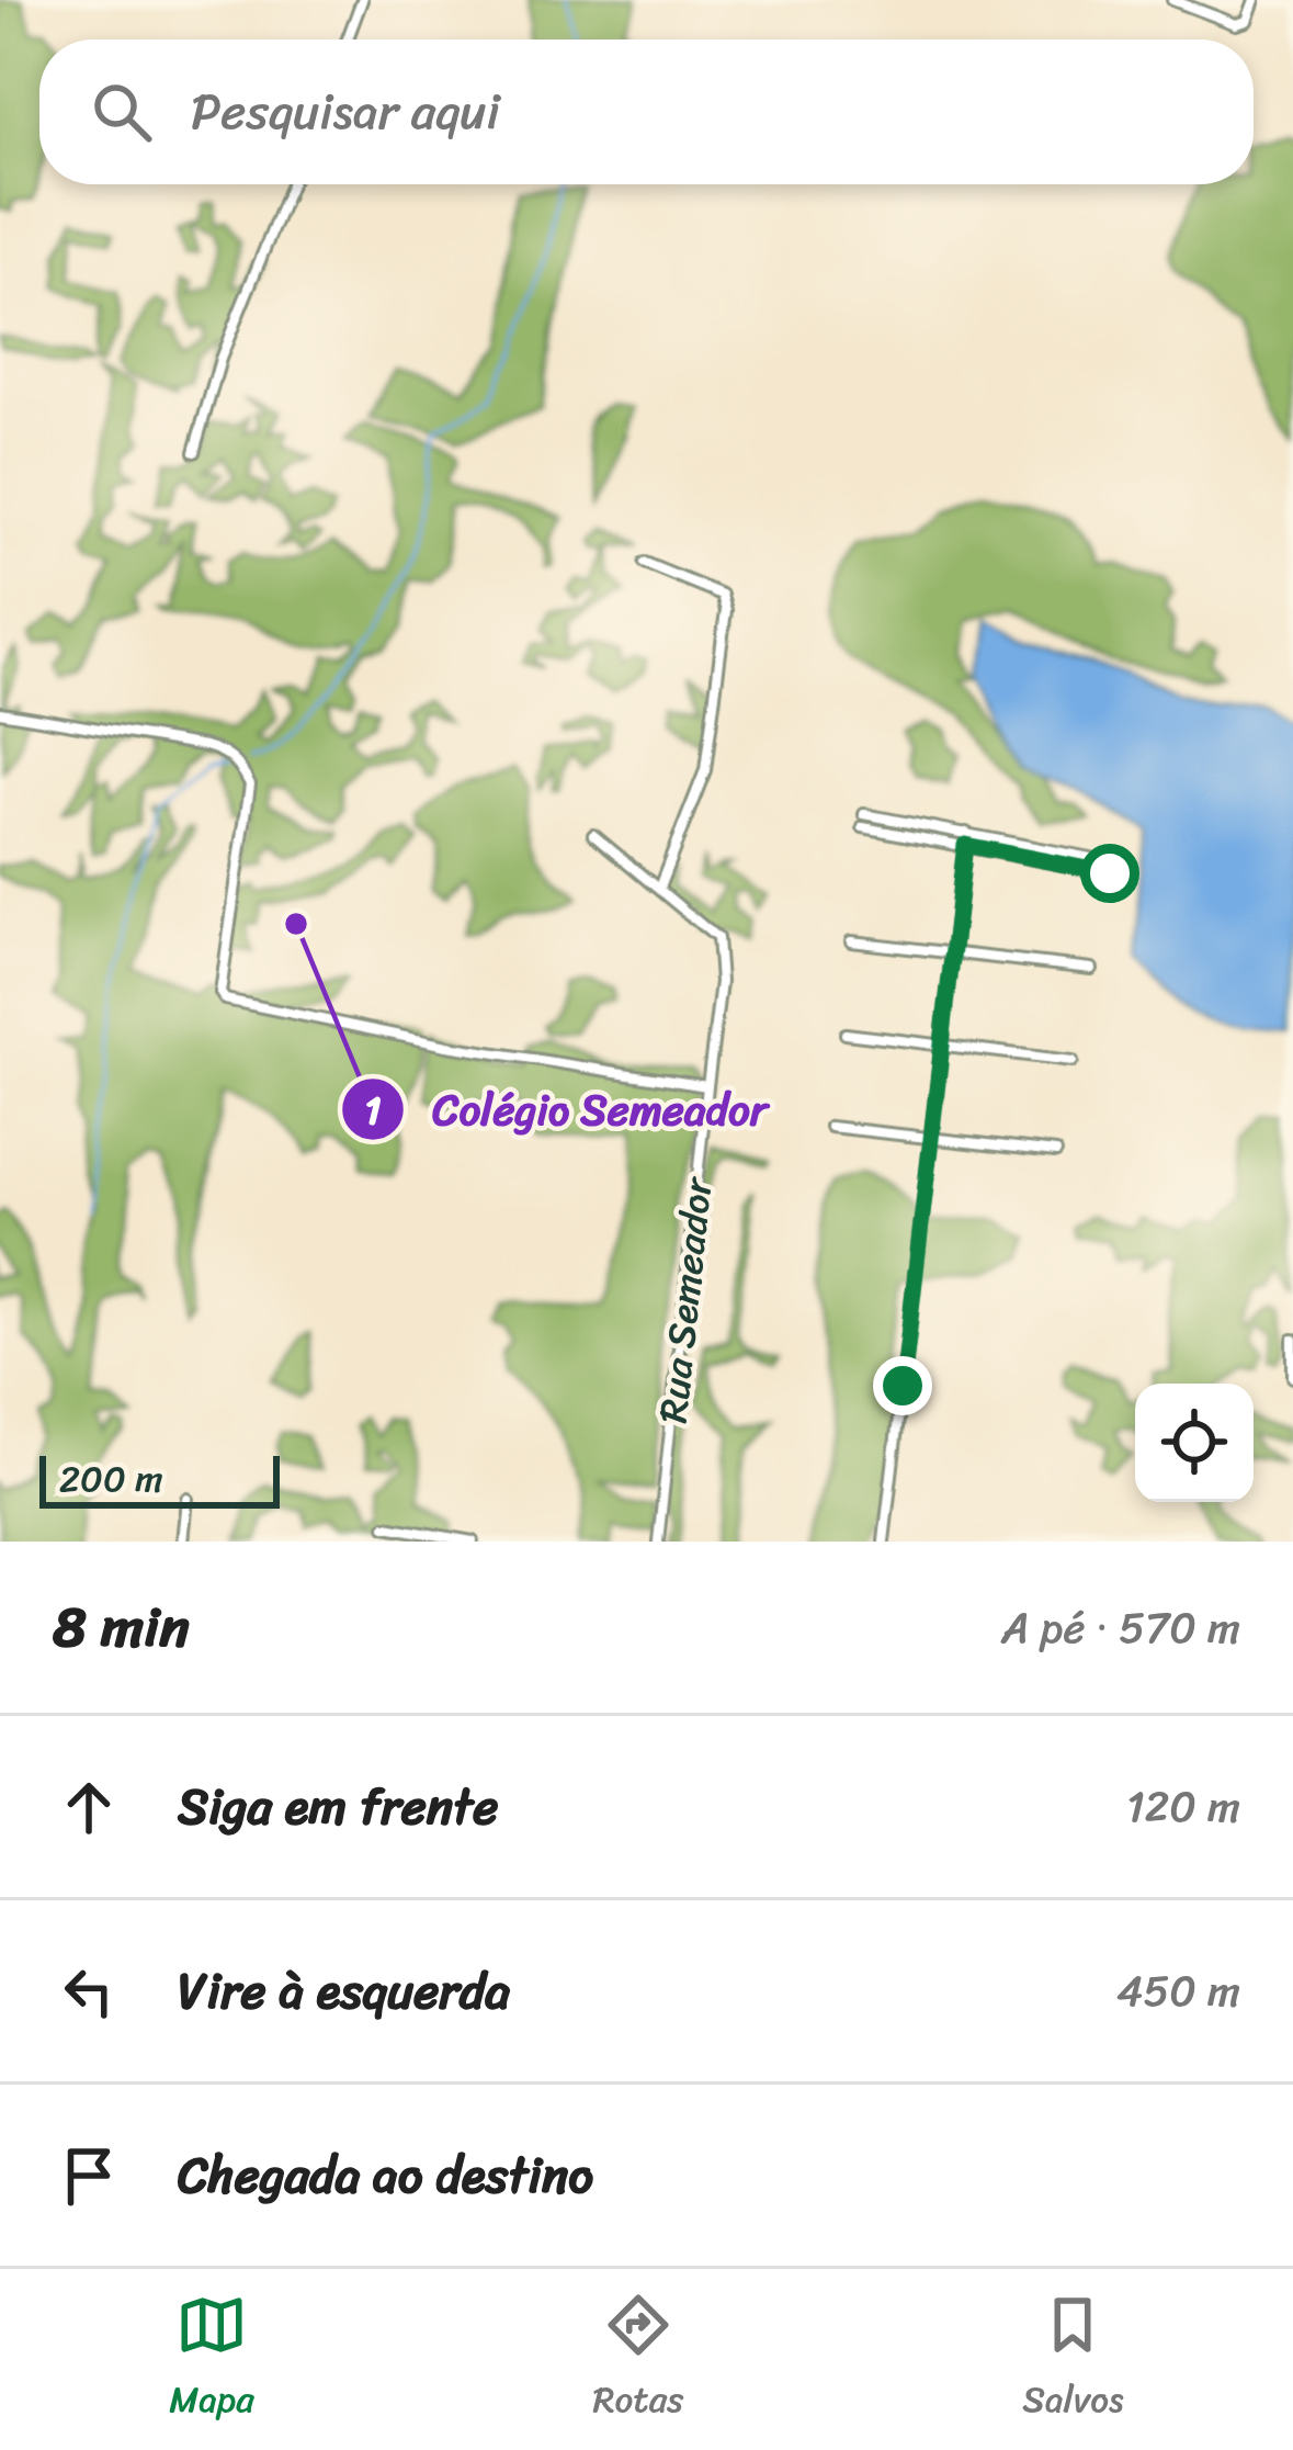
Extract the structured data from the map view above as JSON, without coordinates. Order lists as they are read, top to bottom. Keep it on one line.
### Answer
{"streets":{"street":["Rua Semeador"]},"places":["Colégio Semeador"],"scale_bar":"200 m","page":{"search":"Pesquisar aqui","scale":"200 m","heading":["8 min","A pé · 570 m"],"list":[["Siga em frente","120 m"],["Vire à esquerda","450 m"],"Chegada ao destino"],"nav":["Mapa","Rotas","Salvos"]}}
